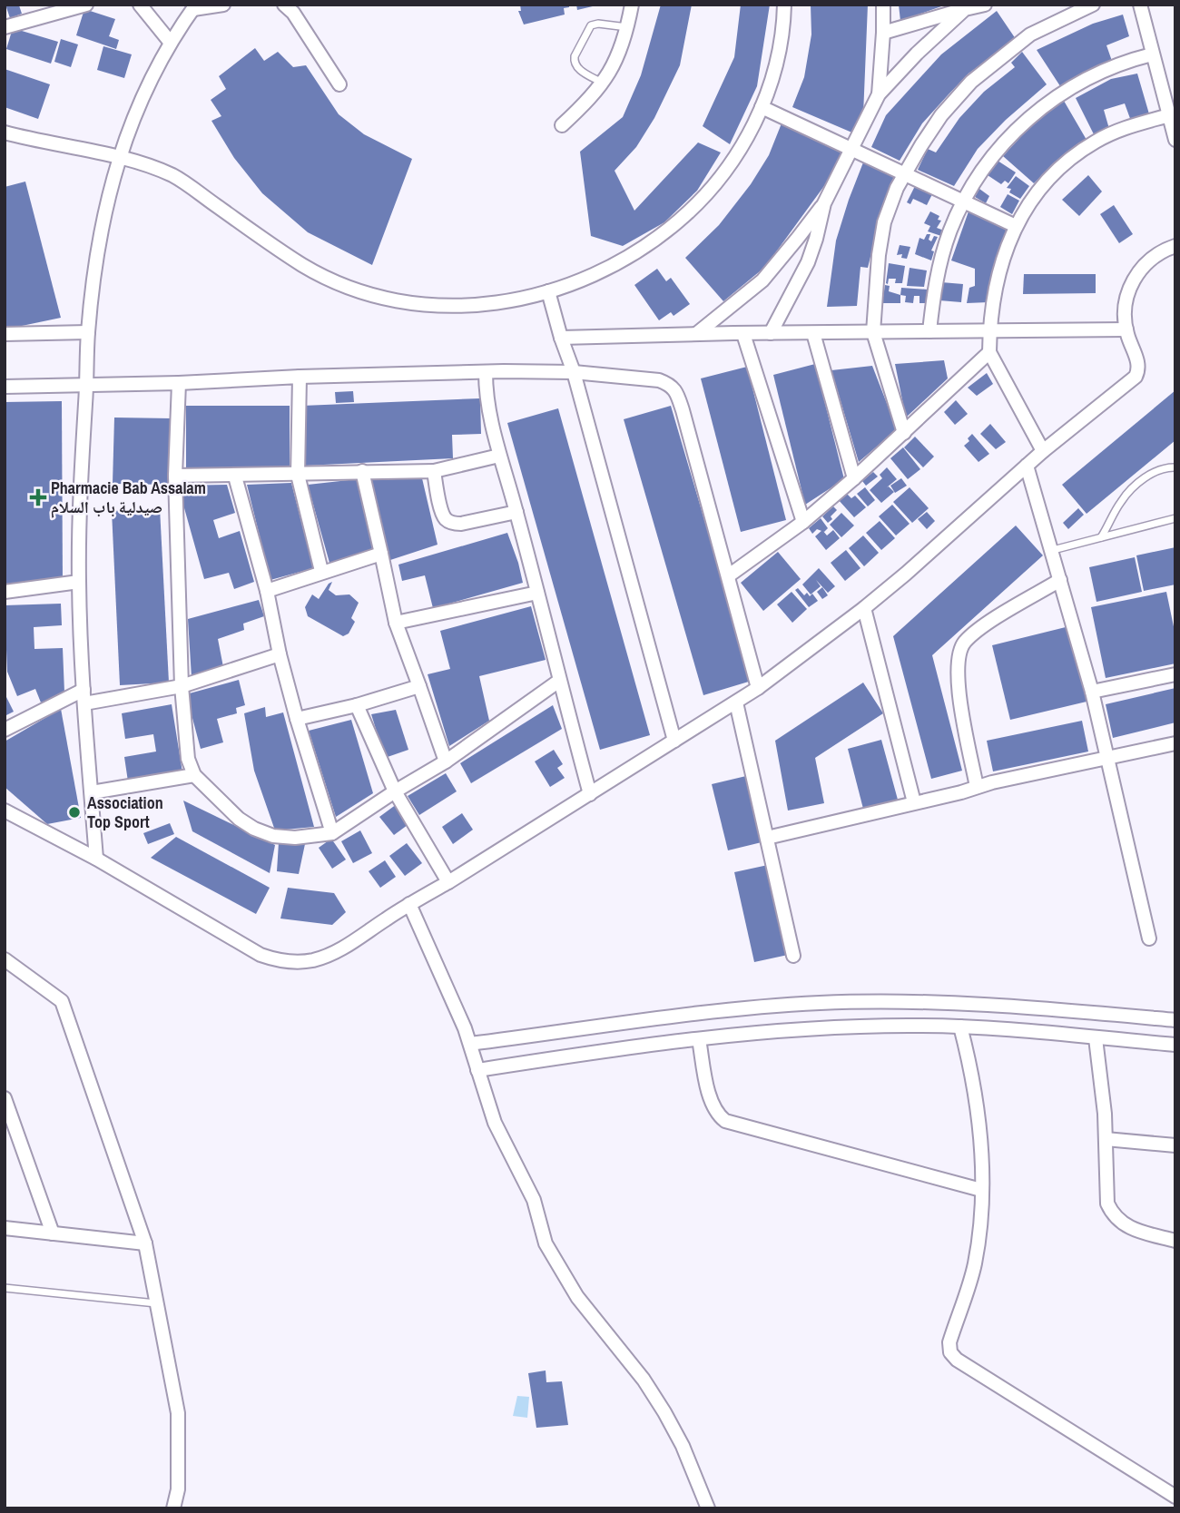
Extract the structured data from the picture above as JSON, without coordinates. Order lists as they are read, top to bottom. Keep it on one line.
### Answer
{"places":{"health":["Pharmacie Bab Assalam صيدلية باب السلام"],"other":["Association Top Sport"]}}
